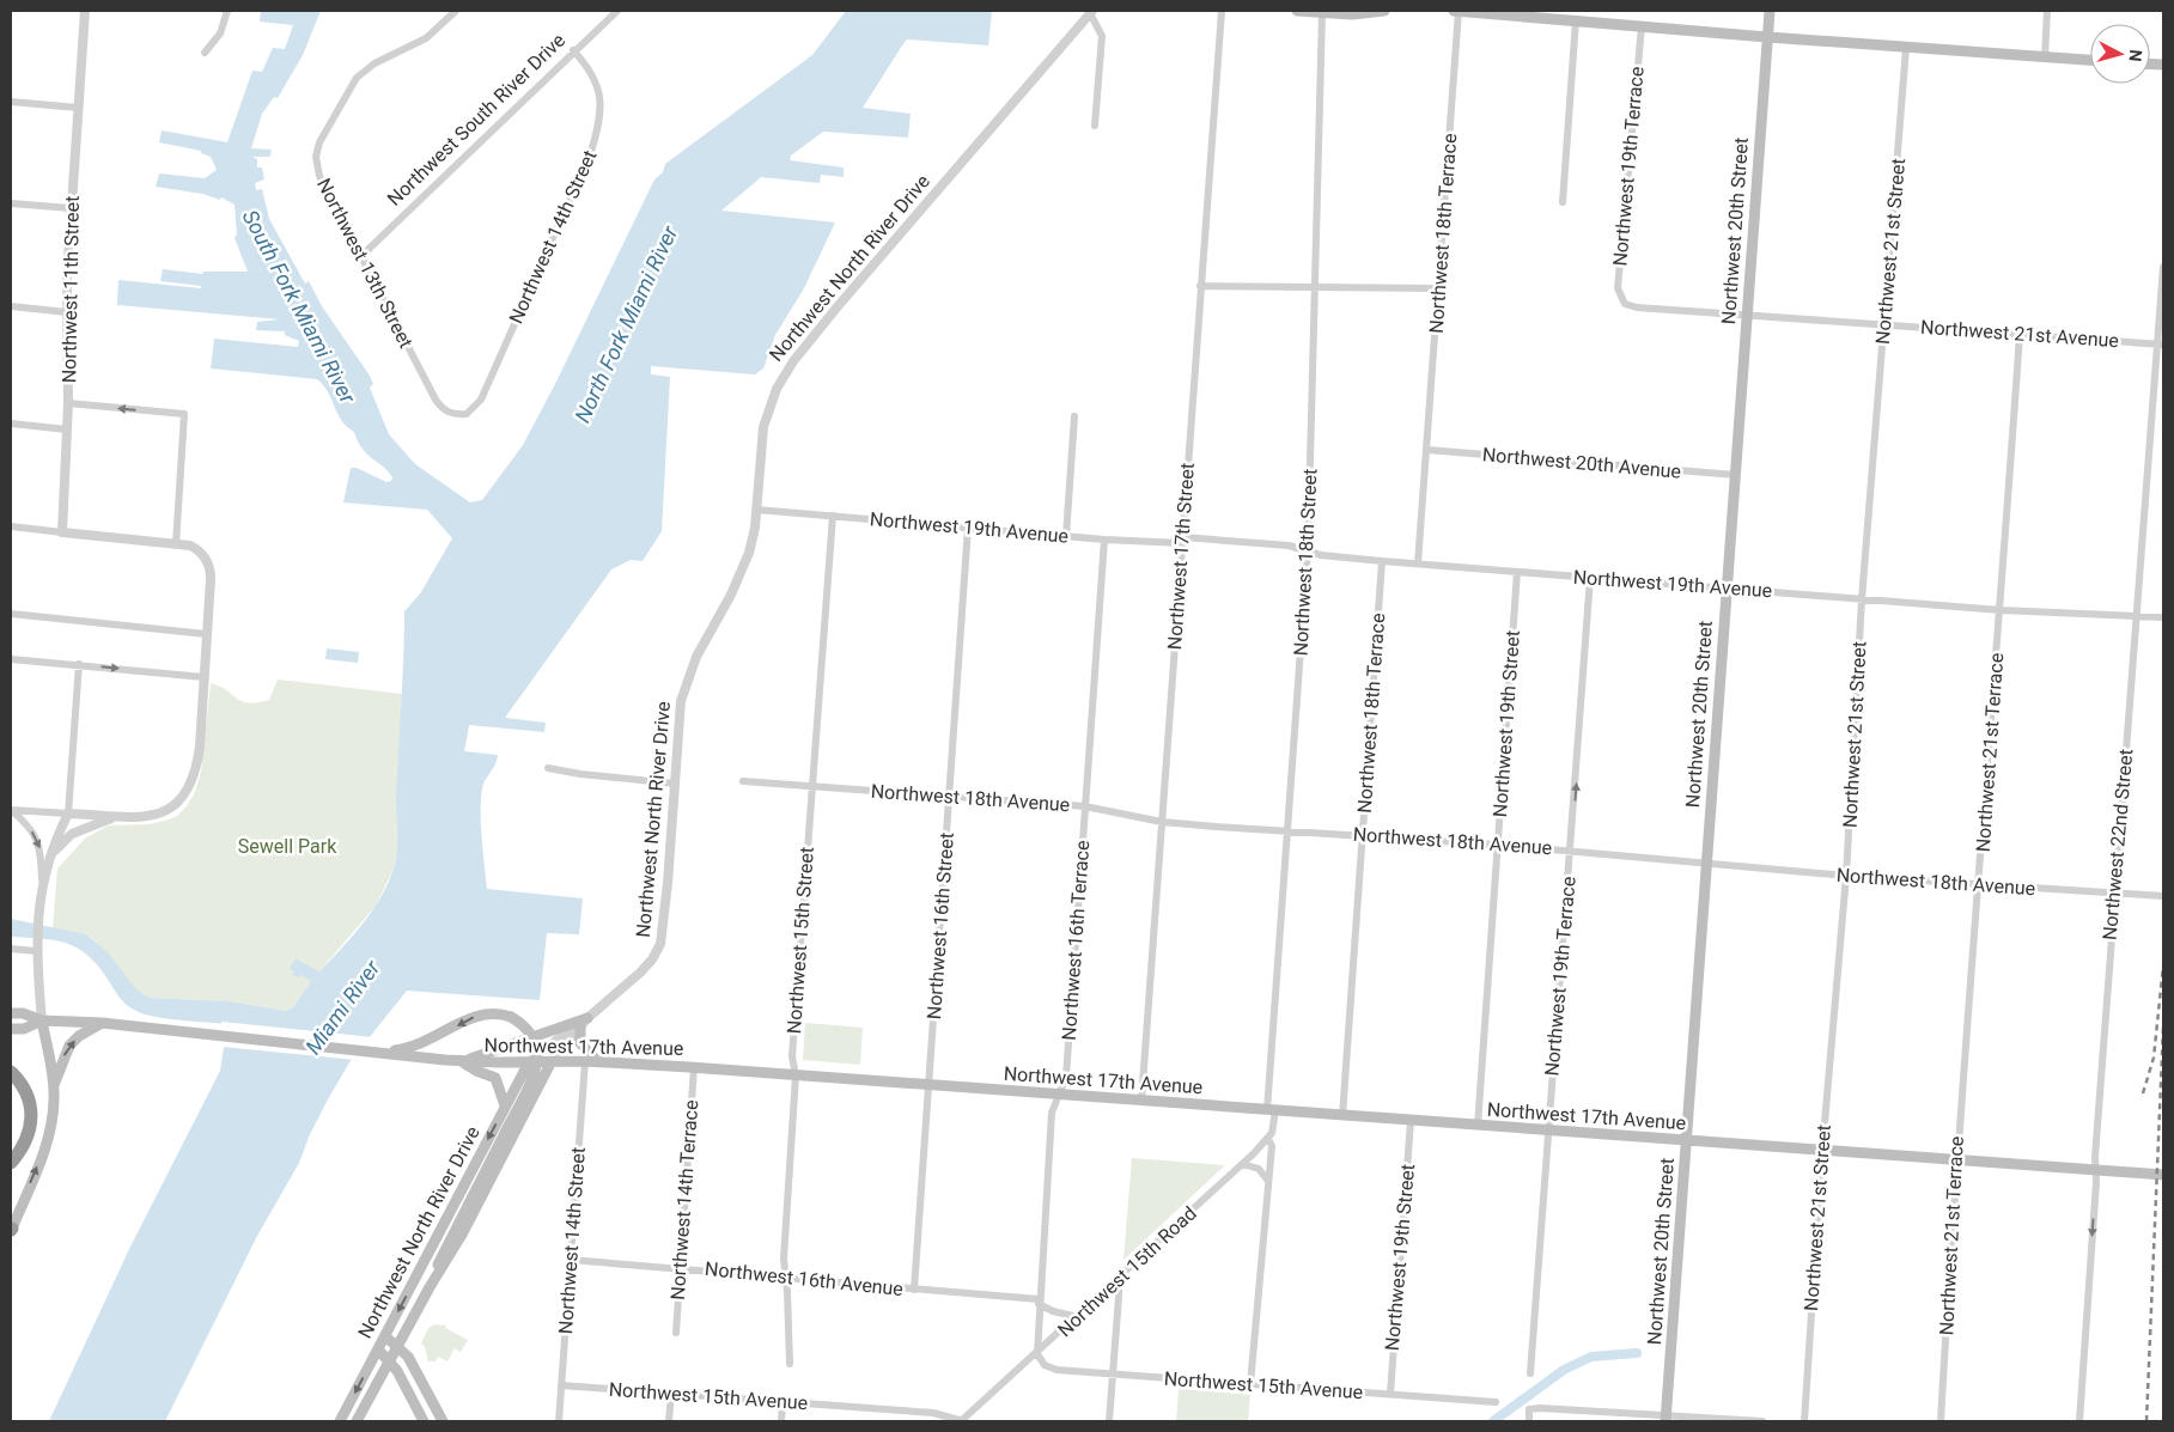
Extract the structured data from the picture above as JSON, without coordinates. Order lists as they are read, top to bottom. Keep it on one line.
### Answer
{"streets":{"main road":["Northwest 20th Street","Northwest North River Drive","Northwest 17th Avenue"],"street":["Northwest South River Drive","Northwest 19th Terrace","Northwest 18th Terrace","Northwest 14th Street","Northwest 21st Street","Northwest 13th Street","Northwest 11th Street","Northwest 21st Avenue","Northwest 20th Avenue","Northwest 19th Avenue","Northwest 17th Street","Northwest 18th Street","Northwest 19th Street","Northwest 21st Terrace","Northwest 18th Avenue","Northwest 22nd Street","Northwest 16th Street","Northwest 15th Street","Northwest 16th Terrace","Northwest 14th Terrace","Northwest 15th Road","Northwest 16th Avenue","Northwest 15th Avenue"]},"crossings":[["Northwest South River Drive","Northwest 14th Street"],["Northwest South River Drive","Northwest 13th Street"],["Northwest 19th Terrace","Northwest 21st Avenue"],["Northwest 19th Terrace","Northwest 19th Avenue"],["Northwest 19th Terrace","Northwest 18th Avenue"],["Northwest 19th Terrace","Northwest 17th Avenue"],["Northwest 20th Street","Northwest 21st Avenue"],["Northwest 20th Street","Northwest 20th Avenue"],["Northwest 20th Street","Northwest 19th Avenue"],["Northwest 20th Street","Northwest 18th Avenue"],["Northwest 20th Street","Northwest 17th Avenue"],["Northwest 18th Terrace","Northwest 20th Avenue"],["Northwest 18th Terrace","Northwest 19th Avenue"],["Northwest 18th Terrace","Northwest 18th Avenue"],["Northwest 18th Terrace","Northwest 17th Avenue"],["Northwest 14th Street","Northwest 13th Street"],["Northwest 14th Street","Northwest 17th Avenue"],["Northwest 14th Street","Northwest 16th Avenue"],["Northwest 14th Street","Northwest 15th Avenue"],["Northwest 21st Street","Northwest 21st Avenue"],["Northwest 21st Street","Northwest 19th Avenue"],["Northwest 21st Street","Northwest 18th Avenue"],["Northwest 21st Street","Northwest 17th Avenue"],["Northwest North River Drive","Northwest 19th Avenue"],["Northwest North River Drive","Northwest 17th Avenue"],["Northwest 21st Avenue","Northwest 21st Terrace"],["Northwest 21st Avenue","Northwest 22nd Street"],["Northwest 19th Avenue","Northwest 17th Street"],["Northwest 19th Avenue","Northwest 18th Street"],["Northwest 19th Avenue","Northwest 19th Street"],["Northwest 19th Avenue","Northwest 21st Terrace"],["Northwest 19th Avenue","Northwest 22nd Street"],["Northwest 19th Avenue","Northwest 16th Street"],["Northwest 19th Avenue","Northwest 15th Street"],["Northwest 19th Avenue","Northwest 16th Terrace"],["Northwest 17th Street","Northwest 18th Avenue"],["Northwest 17th Street","Northwest 17th Avenue"],["Northwest 18th Street","Northwest 18th Avenue"],["Northwest 18th Street","Northwest 17th Avenue"],["Northwest 19th Street","Northwest 18th Avenue"],["Northwest 19th Street","Northwest 17th Avenue"],["Northwest 19th Street","Northwest 15th Avenue"],["Northwest 21st Terrace","Northwest 18th Avenue"],["Northwest 21st Terrace","Northwest 17th Avenue"],["Northwest 18th Avenue","Northwest 22nd Street"],["Northwest 18th Avenue","Northwest 16th Street"],["Northwest 18th Avenue","Northwest 15th Street"],["Northwest 18th Avenue","Northwest 16th Terrace"],["Northwest 22nd Street","Northwest 17th Avenue"],["Northwest 16th Street","Northwest 17th Avenue"],["Northwest 16th Street","Northwest 16th Avenue"],["Northwest 15th Street","Northwest 17th Avenue"],["Northwest 15th Street","Northwest 16th Avenue"],["Northwest 16th Terrace","Northwest 17th Avenue"],["Northwest 16th Terrace","Northwest 15th Road"],["Northwest 16th Terrace","Northwest 16th Avenue"],["Northwest 16th Terrace","Northwest 15th Avenue"],["Northwest 17th Avenue","Northwest 14th Terrace"],["Northwest 14th Terrace","Northwest 16th Avenue"],["Northwest 15th Road","Northwest 15th Avenue"]],"water":["South Fork Miami River","North Fork Miami River","Miami River"],"parks":["Sewell Park"],"north":"right"}
